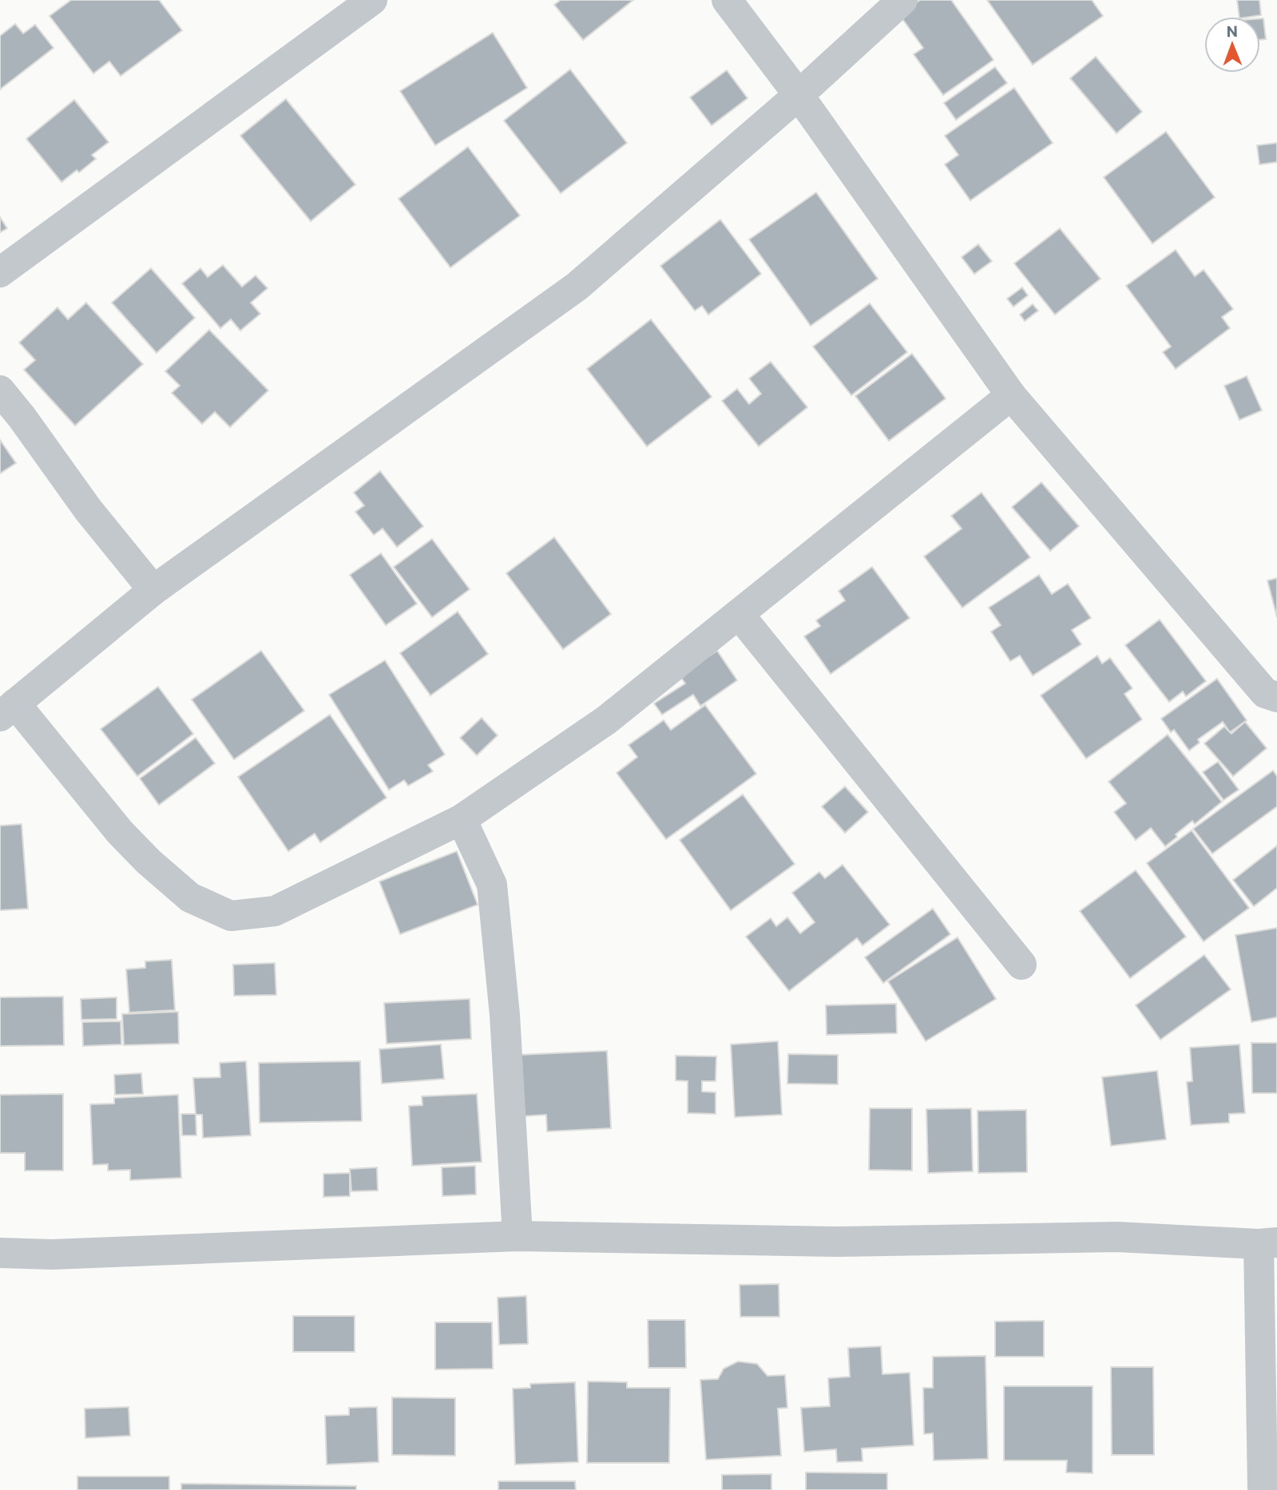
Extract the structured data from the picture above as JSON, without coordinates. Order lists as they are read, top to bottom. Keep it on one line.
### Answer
{"north":"top"}
